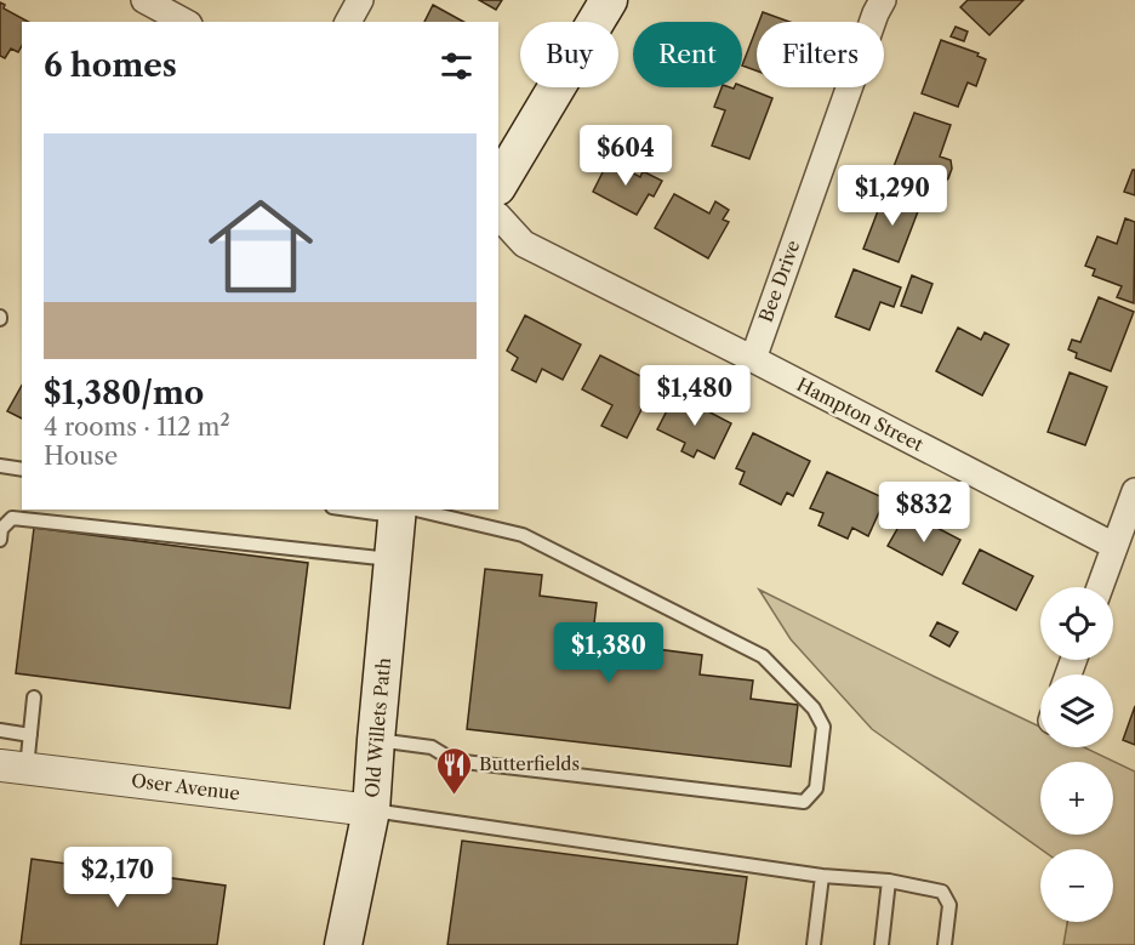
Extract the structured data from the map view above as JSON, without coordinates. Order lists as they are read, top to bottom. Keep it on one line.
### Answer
{"streets":{"main road":["Old Willets Path"],"street":["Bee Drive","Hampton Street","Oser Avenue"]},"crossings":[["Bee Drive","Hampton Street"],["Old Willets Path","Oser Avenue"]],"places":{"restaurant":["Butterfields"]},"page":{"chip":["Buy","Rent","Filters"],"heading":"6 homes","list":[{"name":"$1,380/mo","note":"4 rooms · 112 m² · House"}],"price":["$604","$1,290","$1,480","$832","$1,380","$2,170"],"map_buttons":["+","−"]}}
